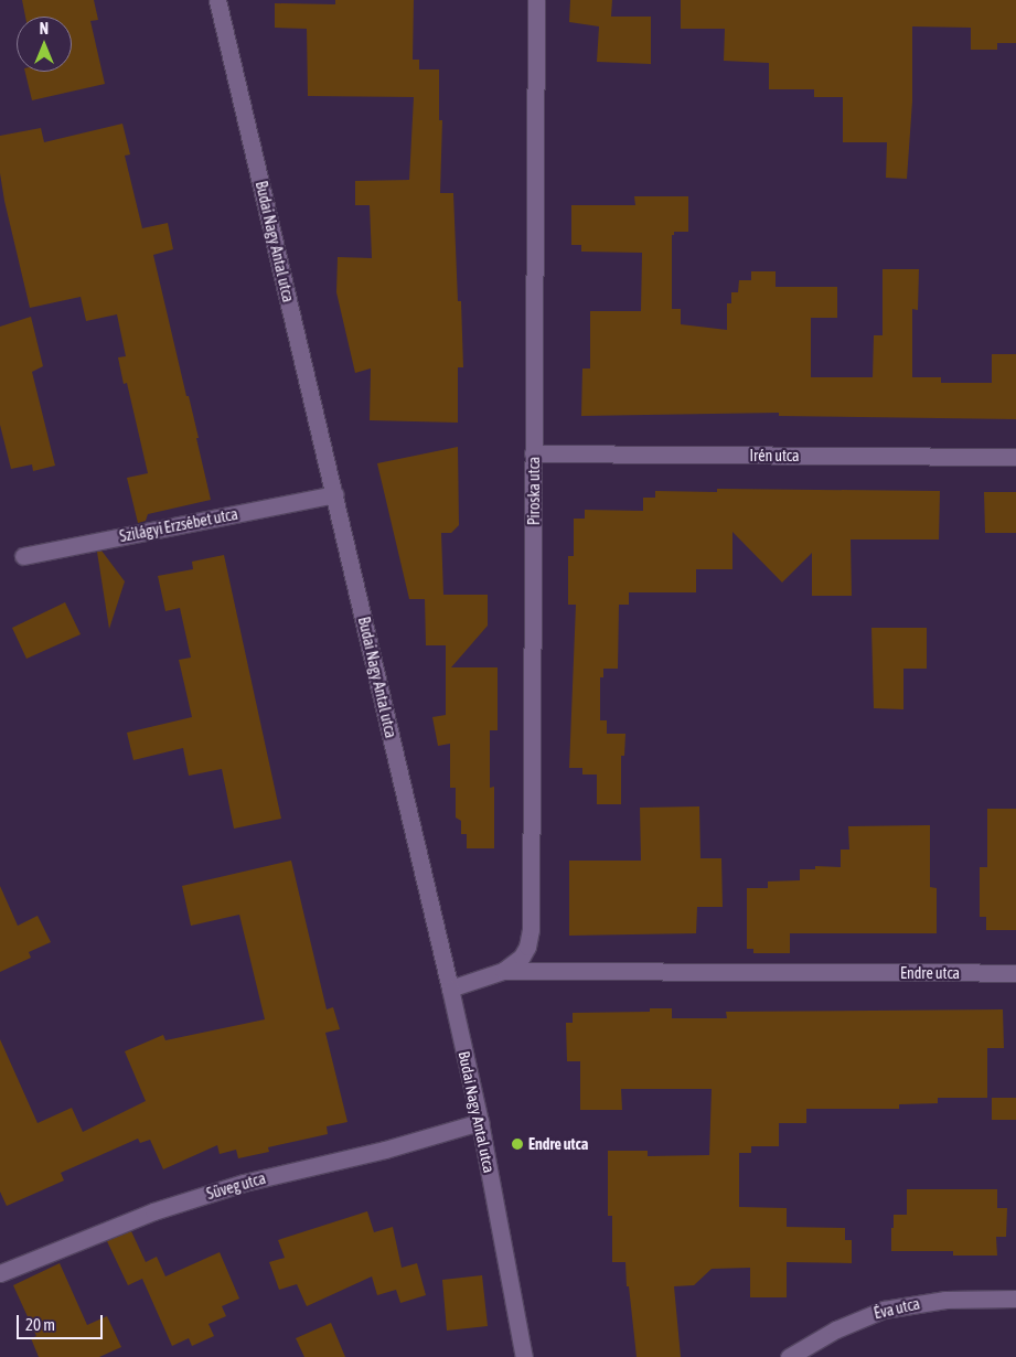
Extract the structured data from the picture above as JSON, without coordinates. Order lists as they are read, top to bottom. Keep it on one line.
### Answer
{"streets":{"street":["Budai Nagy Antal utca","Irén utca","Piroska utca","Szilágyi Erzsébet utca","Endre utca","Süveg utca","Éva utca"]},"crossings":[["Budai Nagy Antal utca","Szilágyi Erzsébet utca"],["Budai Nagy Antal utca","Endre utca"],["Budai Nagy Antal utca","Süveg utca"],["Irén utca","Piroska utca"],["Piroska utca","Endre utca"]],"places":["Endre utca"],"scale_bar":"20 m","north":"top"}
